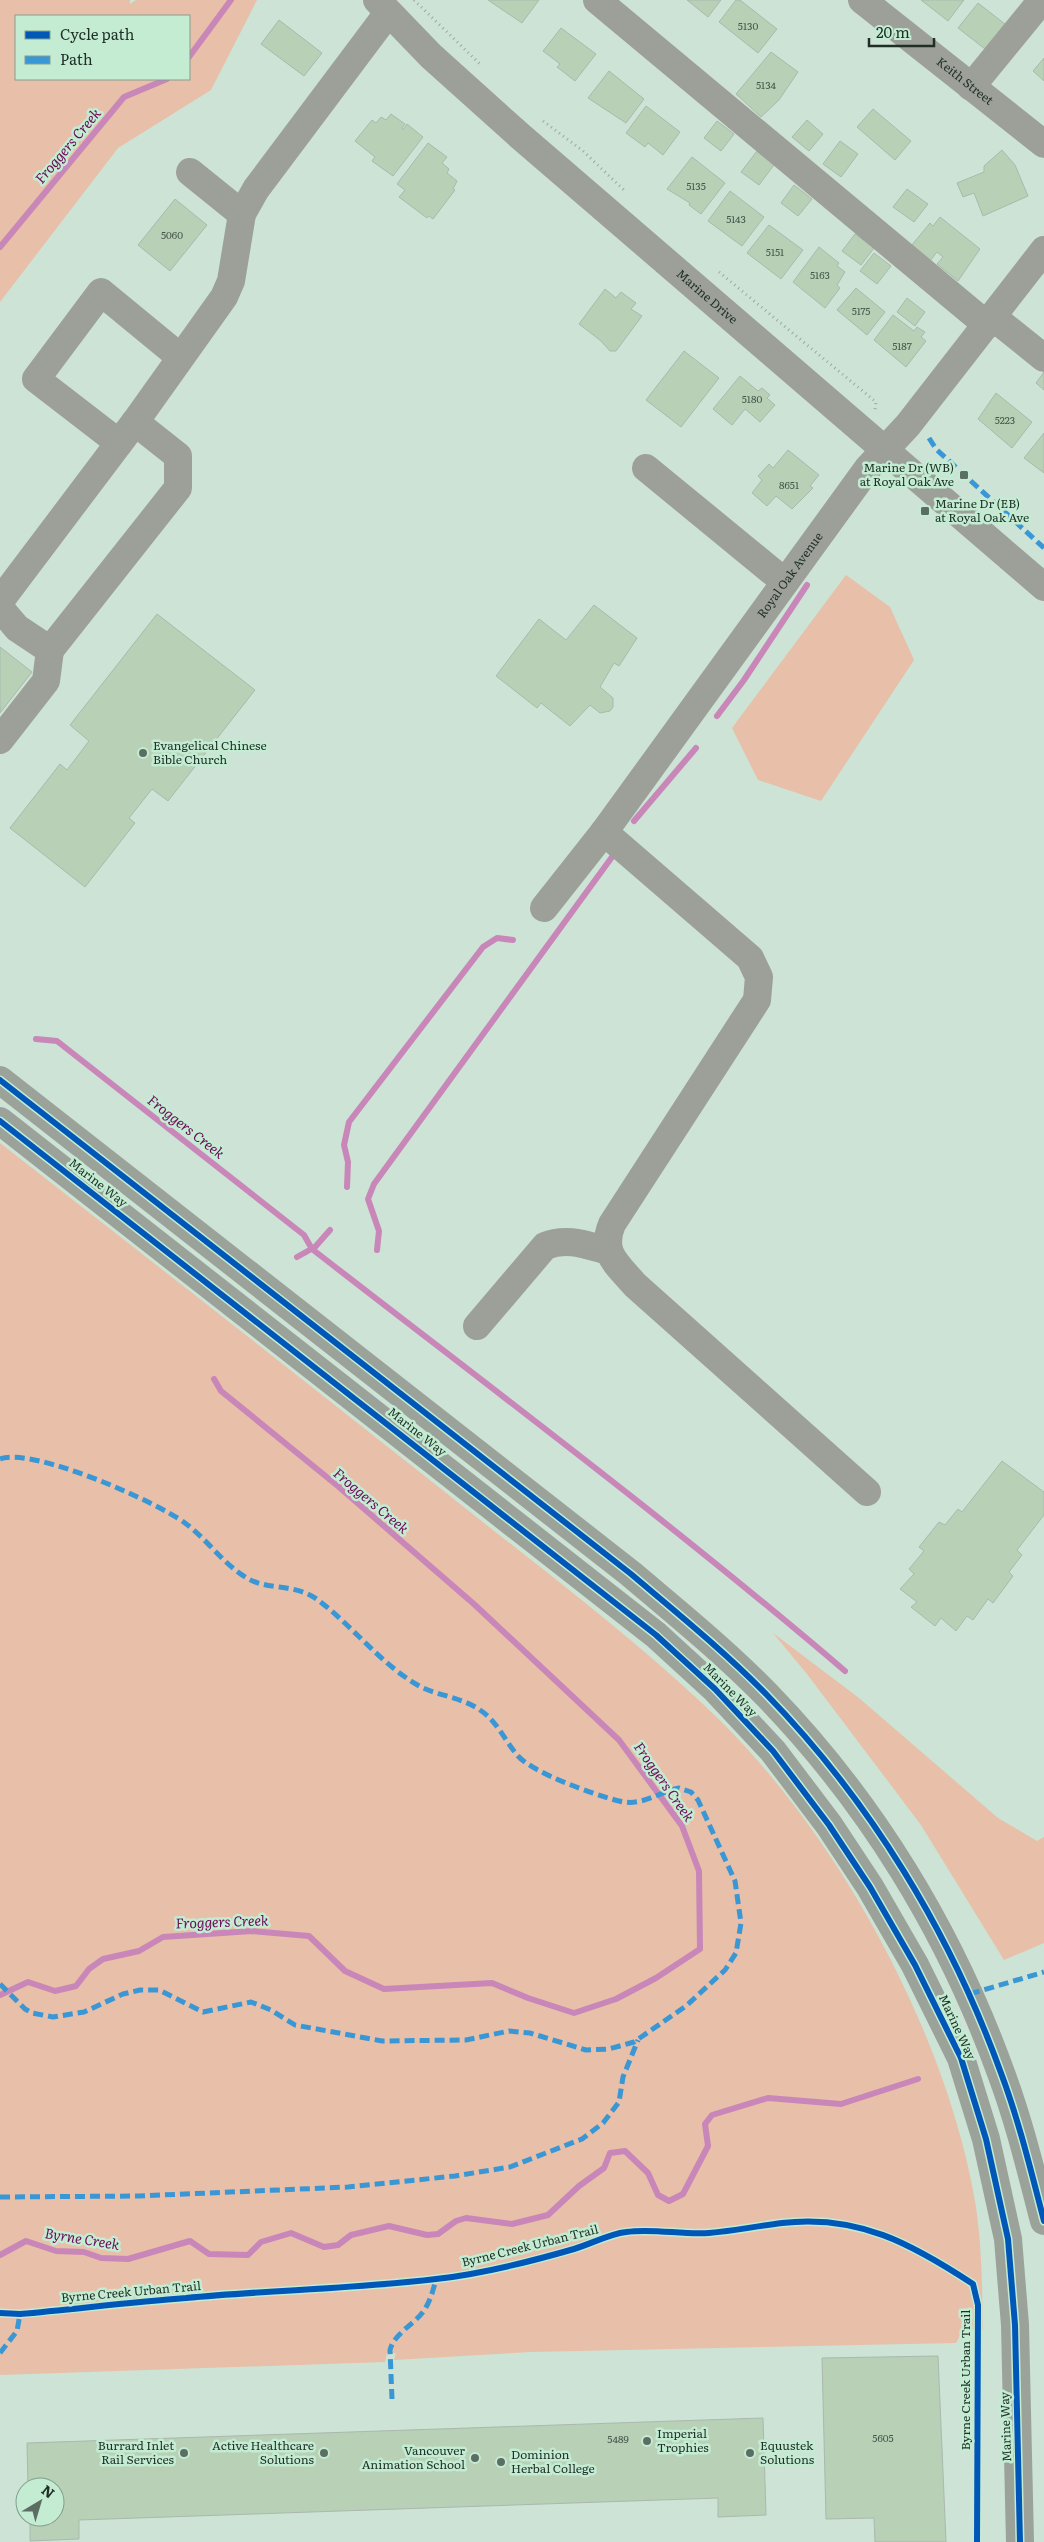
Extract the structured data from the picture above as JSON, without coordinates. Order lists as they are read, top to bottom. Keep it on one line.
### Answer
{"streets":{"main road":["Marine Way"],"street":["Keith Street","Marine Drive","Royal Oak Avenue"],"cycle path":["Byrne Creek Urban Trail"]},"crossings":[["Marine Drive","Royal Oak Avenue"]],"water":["Froggers Creek","Byrne Creek"],"places":{"transit":["Marine Dr (WB) at Royal Oak Ave","Marine Dr (EB) at Royal Oak Ave"],"other":["Evangelical Chinese Bible Church","Imperial Trophies","Burrard Inlet Rail Services","Active Healthcare Solutions","Equustek Solutions","Vancouver Animation School","Dominion Herbal College"]},"house_numbers":["5130","5134","5135","5143","5060","5151","5163","5175","5187","5180","5223","8651","5605","5489"],"legend":["Cycle path","Path"],"scale_bar":"20 m","north":"top right"}
